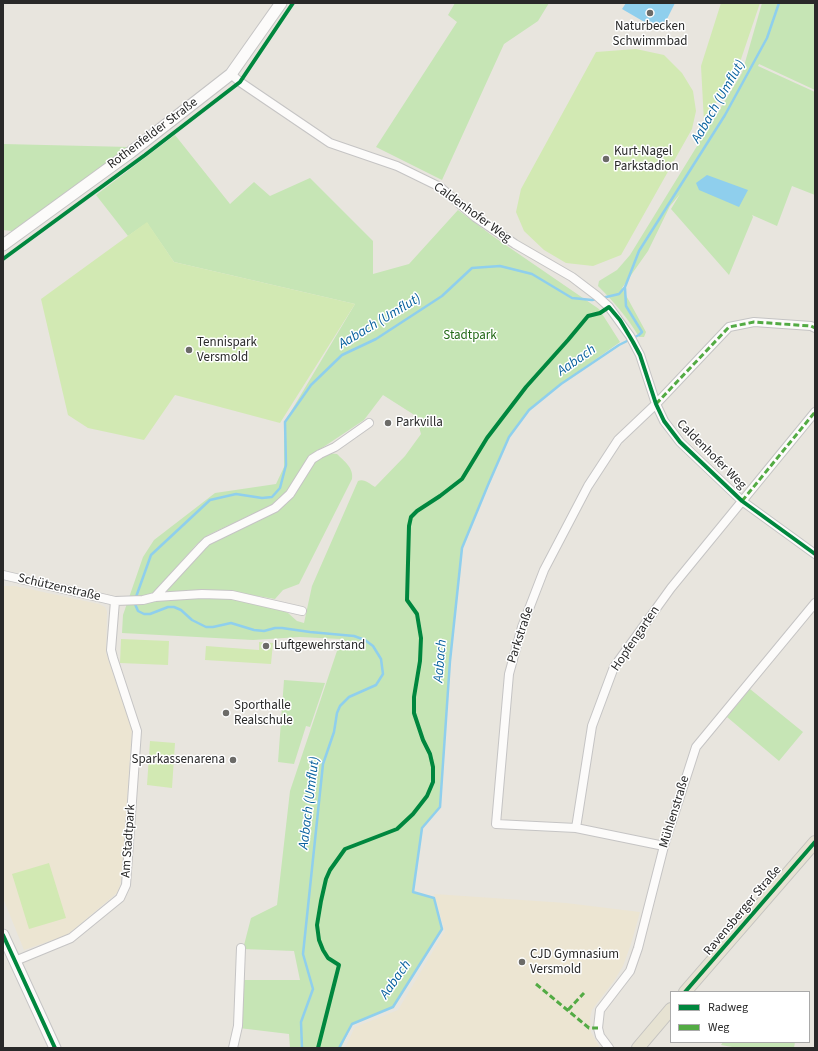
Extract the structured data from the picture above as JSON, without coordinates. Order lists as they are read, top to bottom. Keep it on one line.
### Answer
{"streets":{"main road":["Ravensberger Straße"],"street":["Rothenfelder Straße","Caldenhofer Weg","Schützenstraße","Parkstraße","Hopfengarten","Mühlenstraße","Am Stadtpark"]},"crossings":[["Rothenfelder Straße","Caldenhofer Weg"],["Caldenhofer Weg","Parkstraße"],["Caldenhofer Weg","Hopfengarten"],["Schützenstraße","Am Stadtpark"],["Parkstraße","Hopfengarten"]],"water":["Aabach (Umflut)","Aabach"],"parks":["Stadtpark"],"places":["Naturbecken Schwimmbad","Kurt-Nagel Parkstadion","Tennispark Versmold","Parkvilla","Luftgewehrstand","Sporthalle Realschule","Sparkassenarena","CJD Gymnasium Versmold"],"legend":["Radweg","Weg"]}
